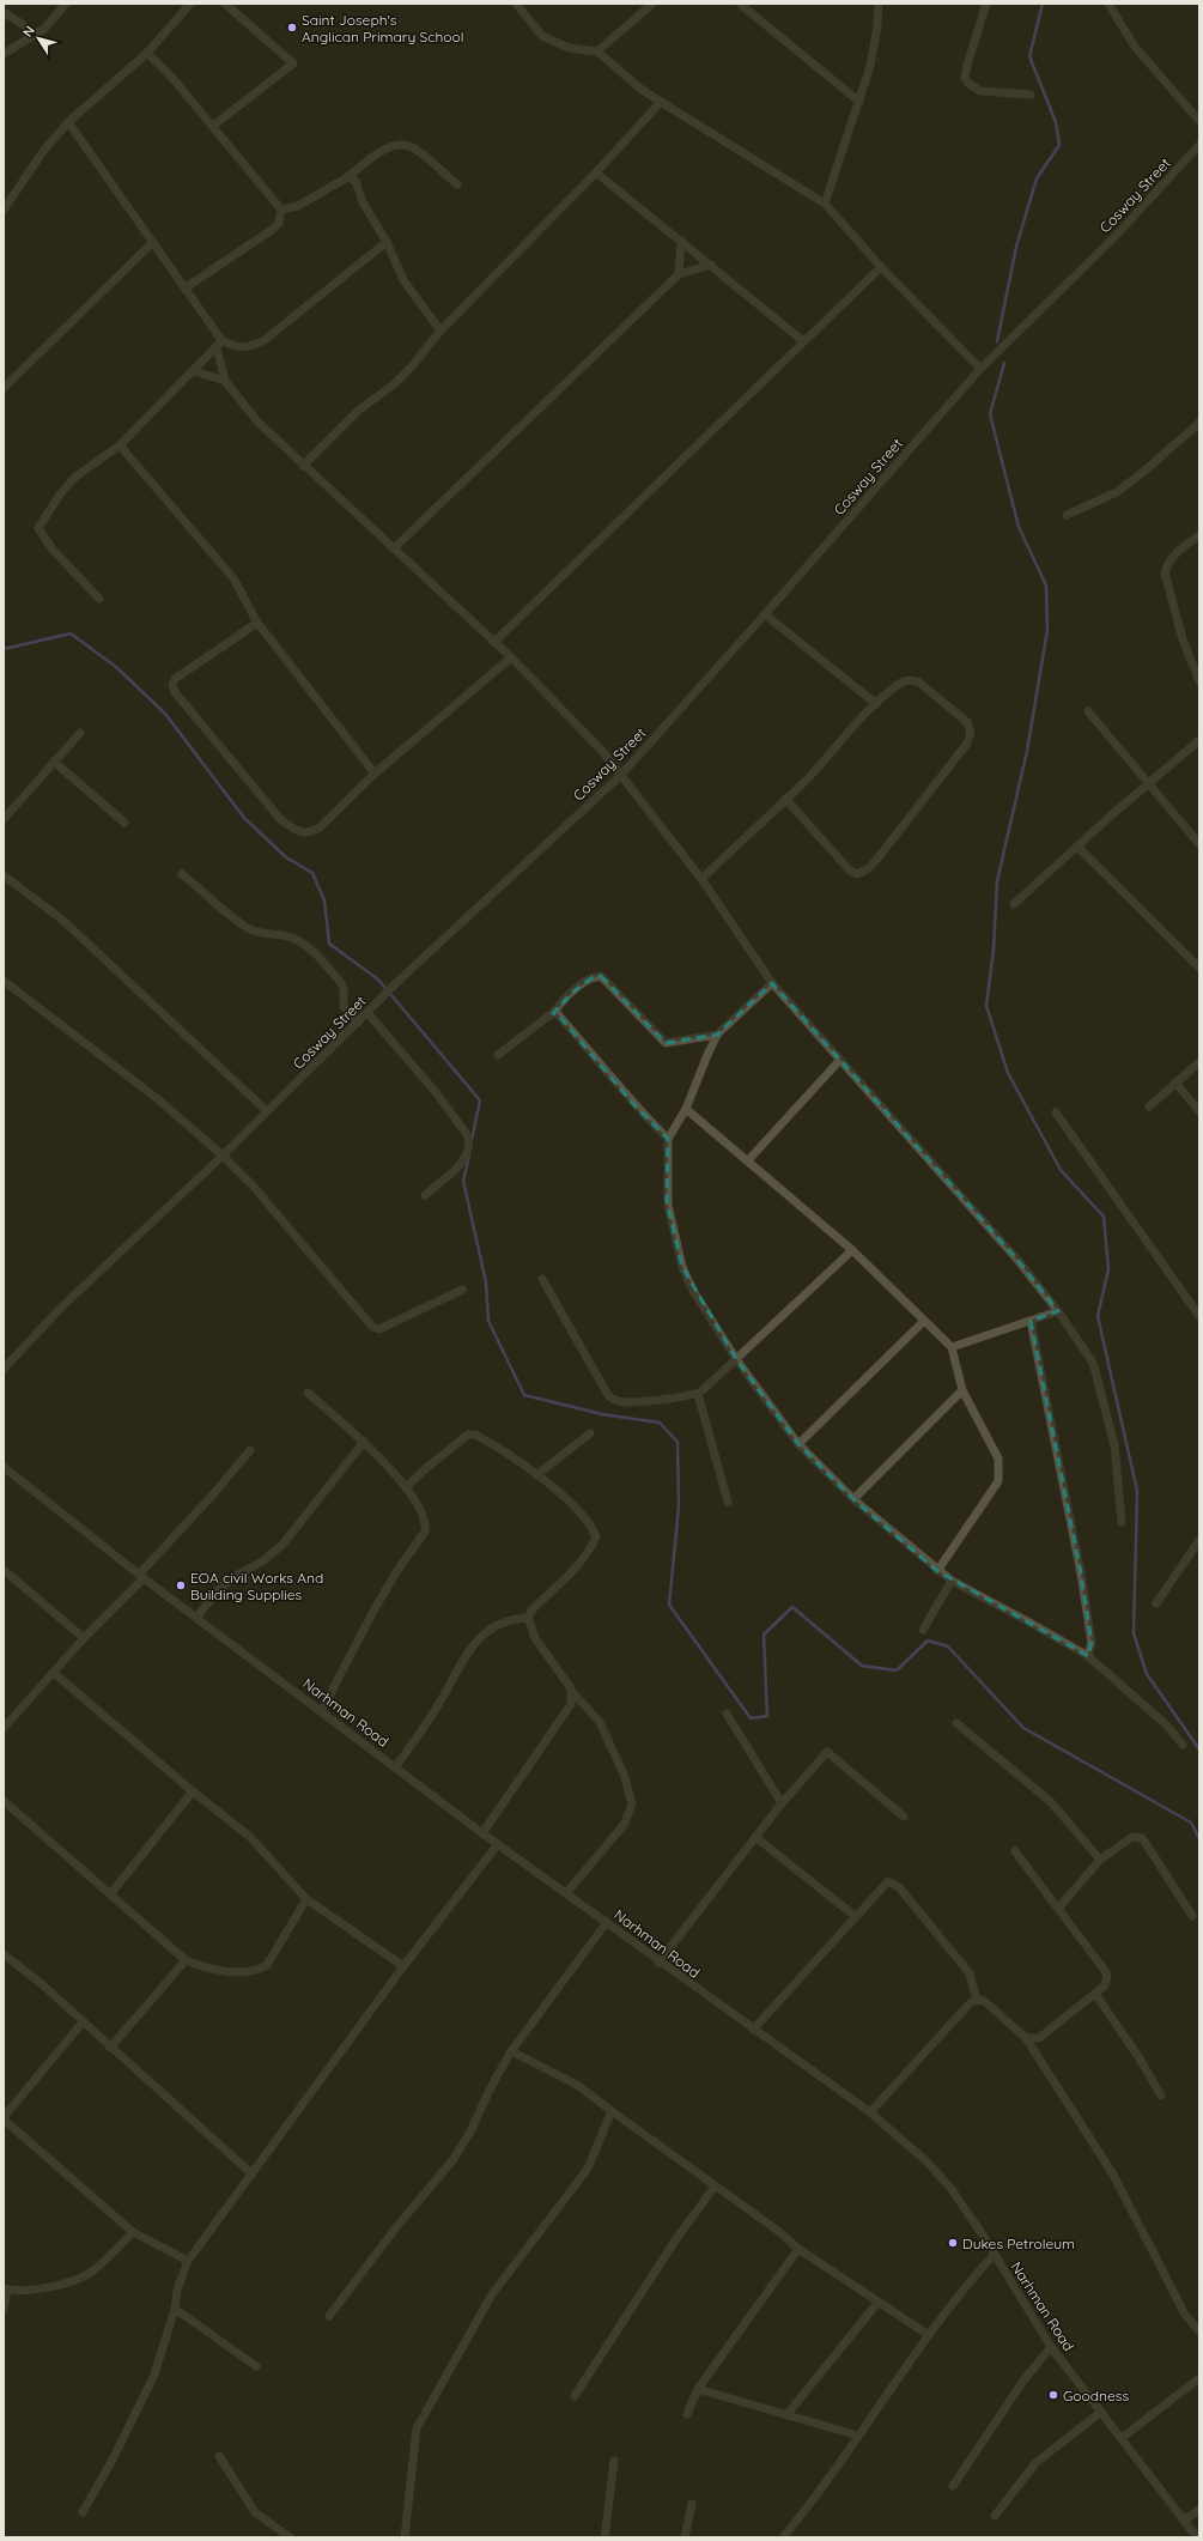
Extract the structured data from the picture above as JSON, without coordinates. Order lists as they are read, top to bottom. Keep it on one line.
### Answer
{"streets":{"street":["Cosway Street","Narhman Road"]},"places":["Saint Joseph's Anglican Primary School","EOA civil Works And Building Supplies","Dukes Petroleum","Goodness"],"north":"top left"}
